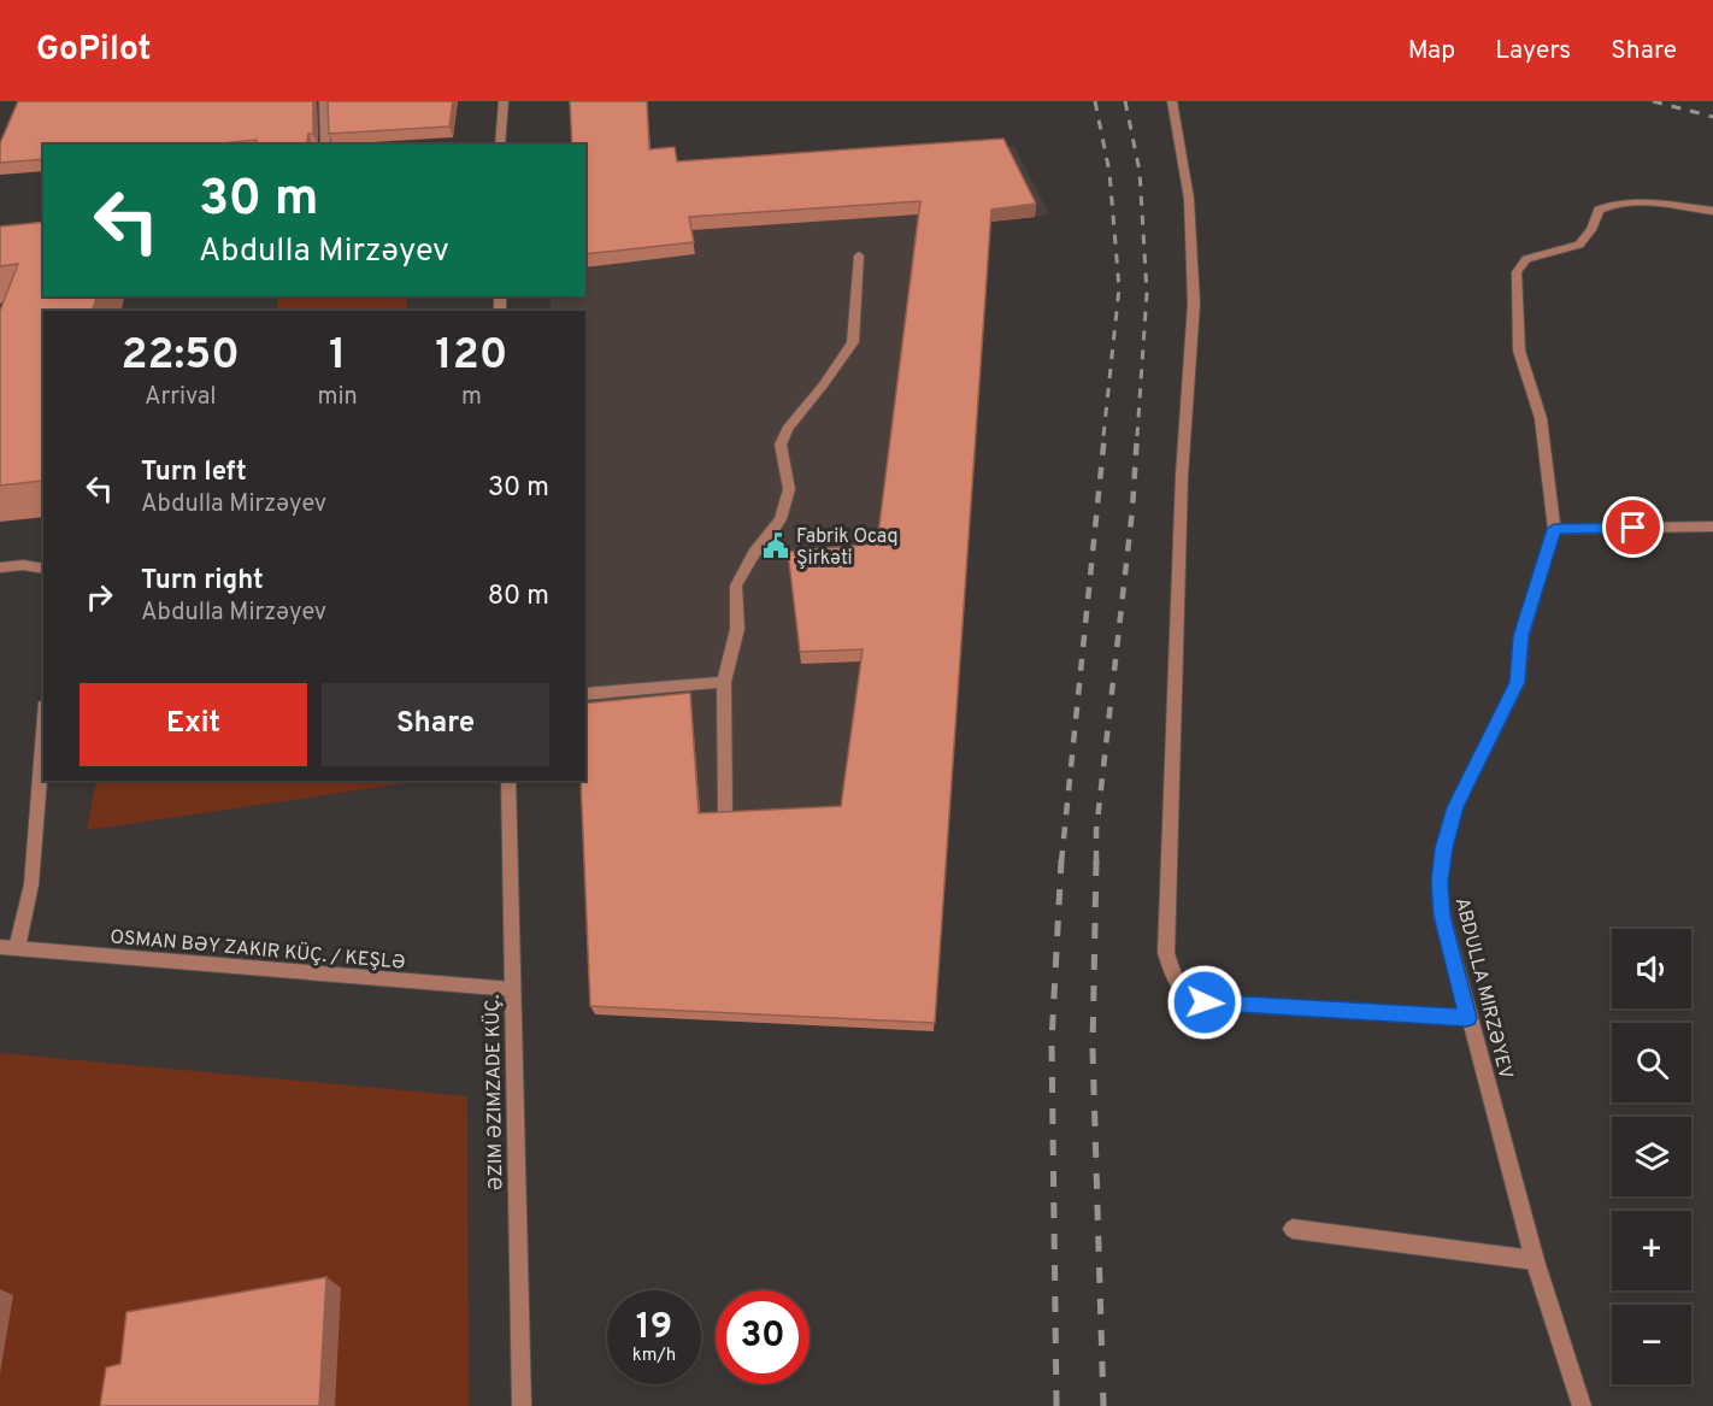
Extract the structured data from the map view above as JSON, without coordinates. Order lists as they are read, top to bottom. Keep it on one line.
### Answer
{"streets":{"street":["OSMAN BƏY ZAKIR KÜÇ. / KEŞLƏ","ABDULLA MIRZƏYEV","ƏZIM ƏZIMZADE KÜÇ."]},"crossings":[["OSMAN BƏY ZAKIR KÜÇ. / KEŞLƏ","ƏZIM ƏZIMZADE KÜÇ."]],"places":{"public building":["Fabrik Ocaq Şirkəti"]},"page":{"header":"GoPilot","nav":["Map","Layers","Share"],"turn":["30 m","Abdulla Mirzəyev"],"eta":["22:50","Arrival","1","min","120","m"],"list":[{"name":"Turn left","note":"Abdulla Mirzəyev","value":"30 m"},{"name":"Turn right","note":"Abdulla Mirzəyev","value":"80 m"}],"buttons":["Exit","Share"],"map_buttons":["+","−"],"speed":"19 km/h","limit":"30"}}
